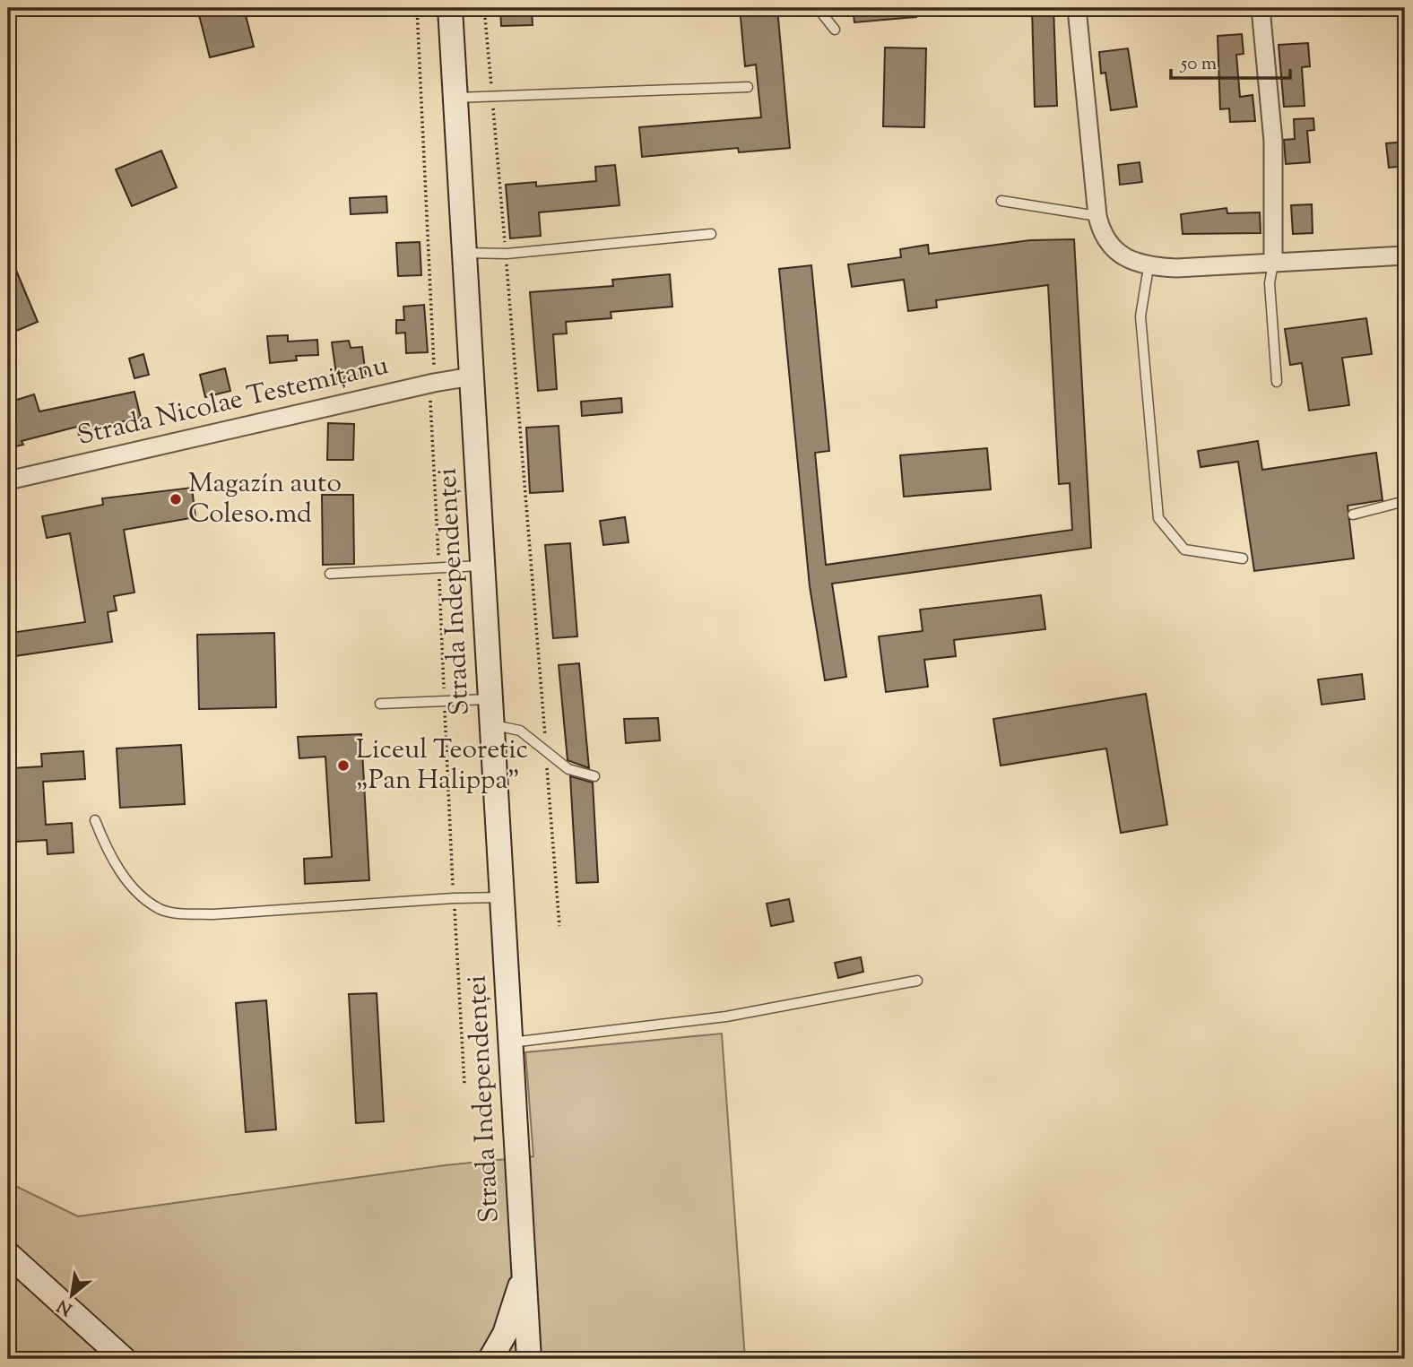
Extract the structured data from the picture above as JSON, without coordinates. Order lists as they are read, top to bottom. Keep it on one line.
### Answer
{"streets":{"main road":["Strada Independenței"],"street":["Strada Nicolae Testemițanu"]},"crossings":[["Strada Nicolae Testemițanu","Strada Independenței"]],"places":["Magazín auto Coleso.md","Liceul Teoretic „Pan Halippa”"],"scale_bar":"50 m","north":"bottom left"}
